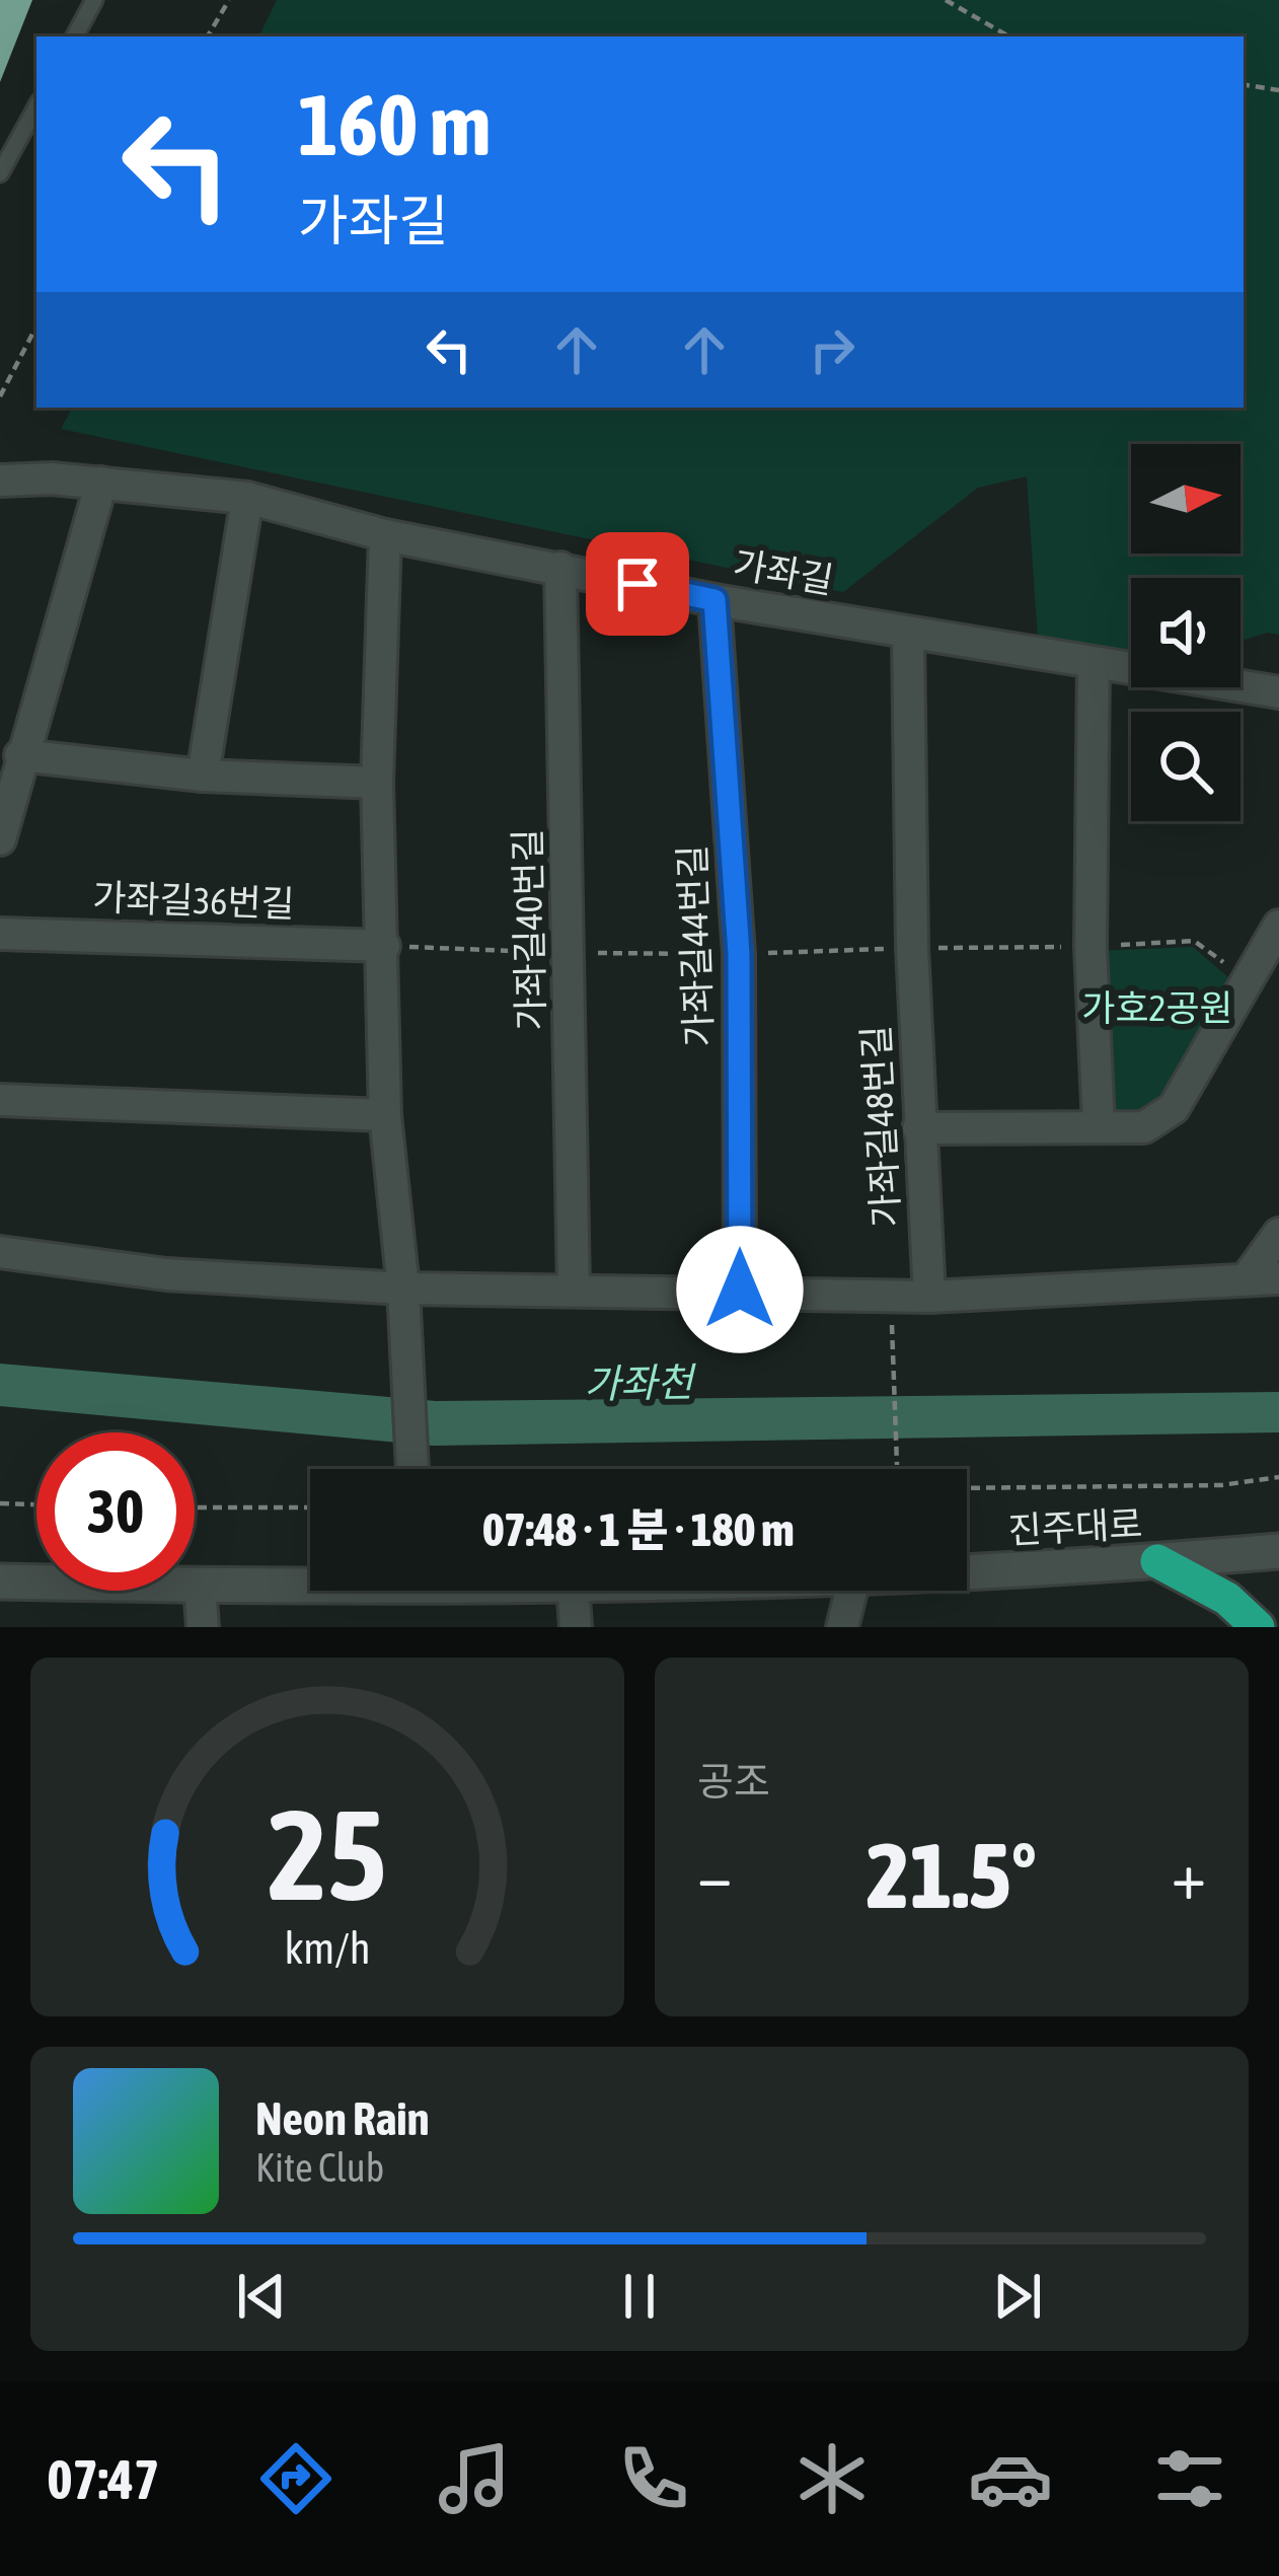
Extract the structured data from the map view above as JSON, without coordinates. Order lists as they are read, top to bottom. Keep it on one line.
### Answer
{"streets":{"street":["가좌길","가좌길36번길","가좌길40번길","가좌길44번길","가좌길48번길","진주대로"]},"crossings":[["가좌길","가좌길40번길"],["가좌길","가좌길44번길"],["가좌길","가좌길48번길"]],"water":["가좌천"],"parks":["가호2공원"],"north":"right","page":{"turn":["160 m","가좌길"],"limit":"30","trip":"07:48 · 1 분 · 180 m","tile":"공조","heat":["−","21.5°","+"],"song":["Neon Rain","Kite Club"],"tabs":"07:47","gauge":["25","km/h"]}}
